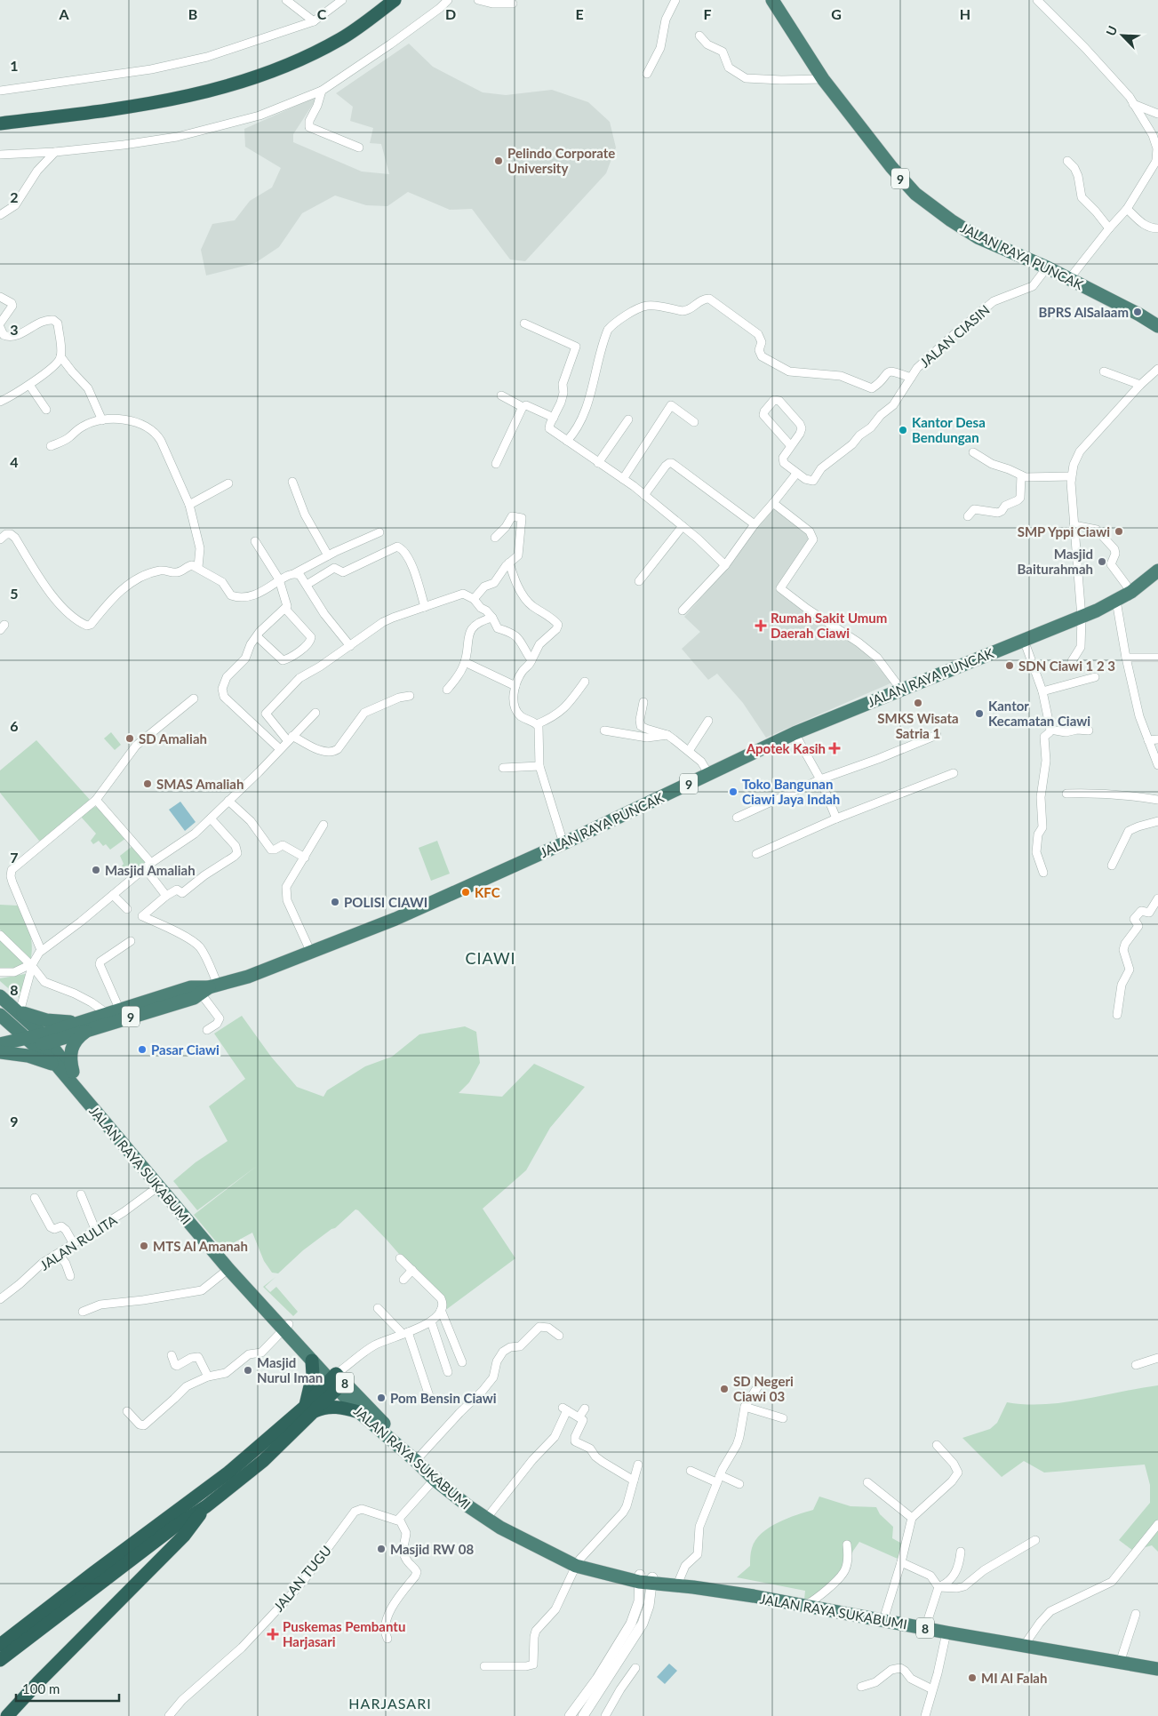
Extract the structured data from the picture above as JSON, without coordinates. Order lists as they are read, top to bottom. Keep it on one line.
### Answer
{"streets":{"highway":["9","JALAN RAYA PUNCAK","JALAN RAYA SUKABUMI","8"],"street":["JALAN CIASIN","JALAN RULITA","JALAN TUGU"]},"crossings":[["9","JALAN RAYA PUNCAK"],["9","8"],["JALAN RAYA PUNCAK","JALAN CIASIN"],["JALAN RAYA SUKABUMI","JALAN RULITA"],["JALAN RAYA SUKABUMI","8"]],"districts":["CIAWI","HARJASARI"],"places":{"other":["Pelindo Corporate University","BPRS AlSalaam","Kantor Desa Bendungan","SMP Yppi Ciawi","Masjid Baiturahmah","SDN Ciawi 1 2 3","SMKS Wisata Satria 1","Kantor Kecamatan Ciawi","SD Amaliah","SMAS Amaliah","Toko Bangunan Ciawi Jaya Indah","Masjid Amaliah","KFC","POLISI CIAWI","Pasar Ciawi","MTS Al Amanah","Masjid Nurul Iman","SD Negeri Ciawi 03","Pom Bensin Ciawi","Masjid RW 08","MI Al Falah"],"health":["Rumah Sakit Umum Daerah Ciawi","Apotek Kasih","Puskemas Pembantu Harjasari"]},"scale_bar":"100 m","north":"top left","grid":{"columns":["A","B","C","D","E","F","G","H"],"rows":["1","2","3","4","5","6","7","8","9"]}}
